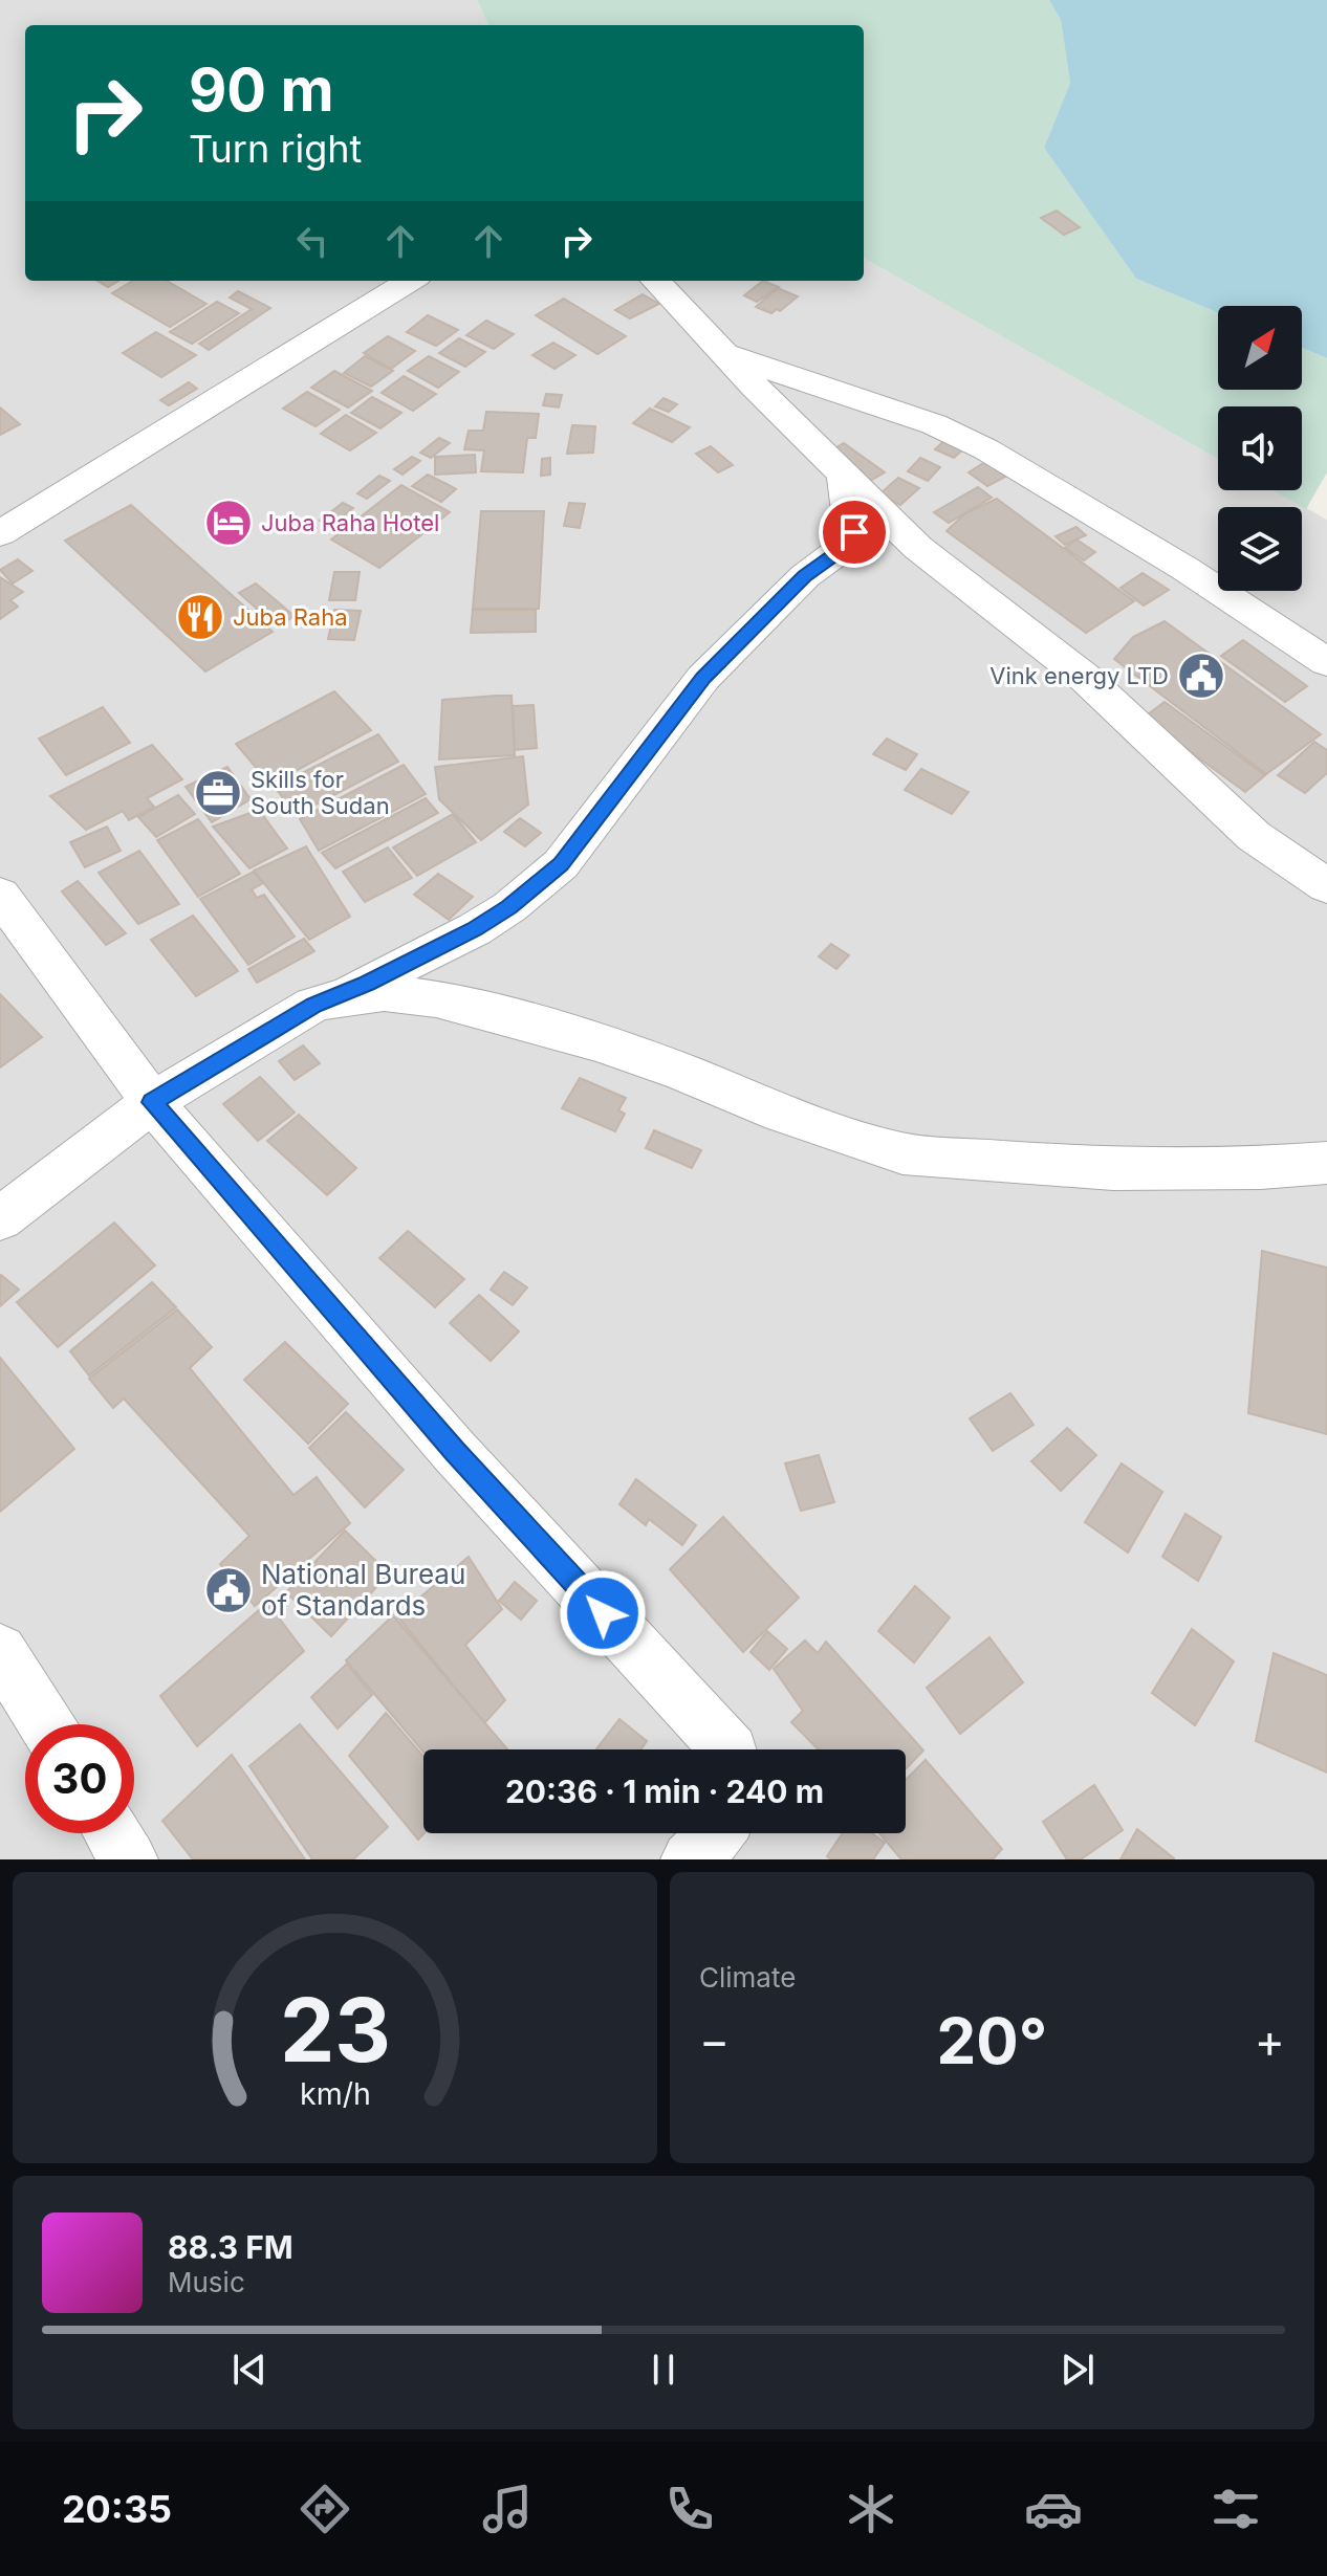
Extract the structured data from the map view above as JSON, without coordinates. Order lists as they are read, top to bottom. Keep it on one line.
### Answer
{"places":{"hotel":["Juba Raha Hotel"],"restaurant":["Juba Raha"],"public building":["Vink energy LTD","National Bureau of Standards"],"office":["Skills for South Sudan"]},"north":"top right","page":{"turn":["90 m","Turn right"],"limit":"30","trip":"20:36 · 1 min · 240 m","tile":"Climate","heat":["−","20°","+"],"song":["88.3 FM","Music"],"tabs":"20:35","gauge":["23","km/h"]}}
